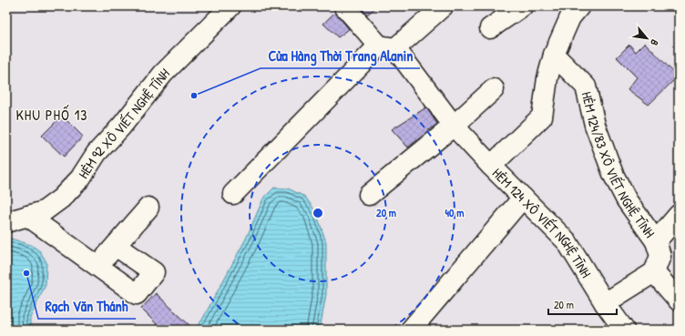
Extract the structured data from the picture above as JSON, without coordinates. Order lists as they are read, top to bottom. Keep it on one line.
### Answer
{"streets":{"street":["HẺM 92 XÔ VIẾT NGHỆ TĨNH","HẺM 124/83 XÔ VIẾT NGHỆ TĨNH","HẺM 124 XÔ VIẾT NGHỆ TĨNH"]},"crossings":[["HẺM 124/83 XÔ VIẾT NGHỆ TĨNH","HẺM 124 XÔ VIẾT NGHỆ TĨNH"]],"districts":["KHU PHỐ 13"],"places":["Cửa Hàng Thời Trang Alanin","Rạch Văn Thánh"],"scale_bar":"20 m","north":"bottom right","rings":["20 m","40 m"]}
